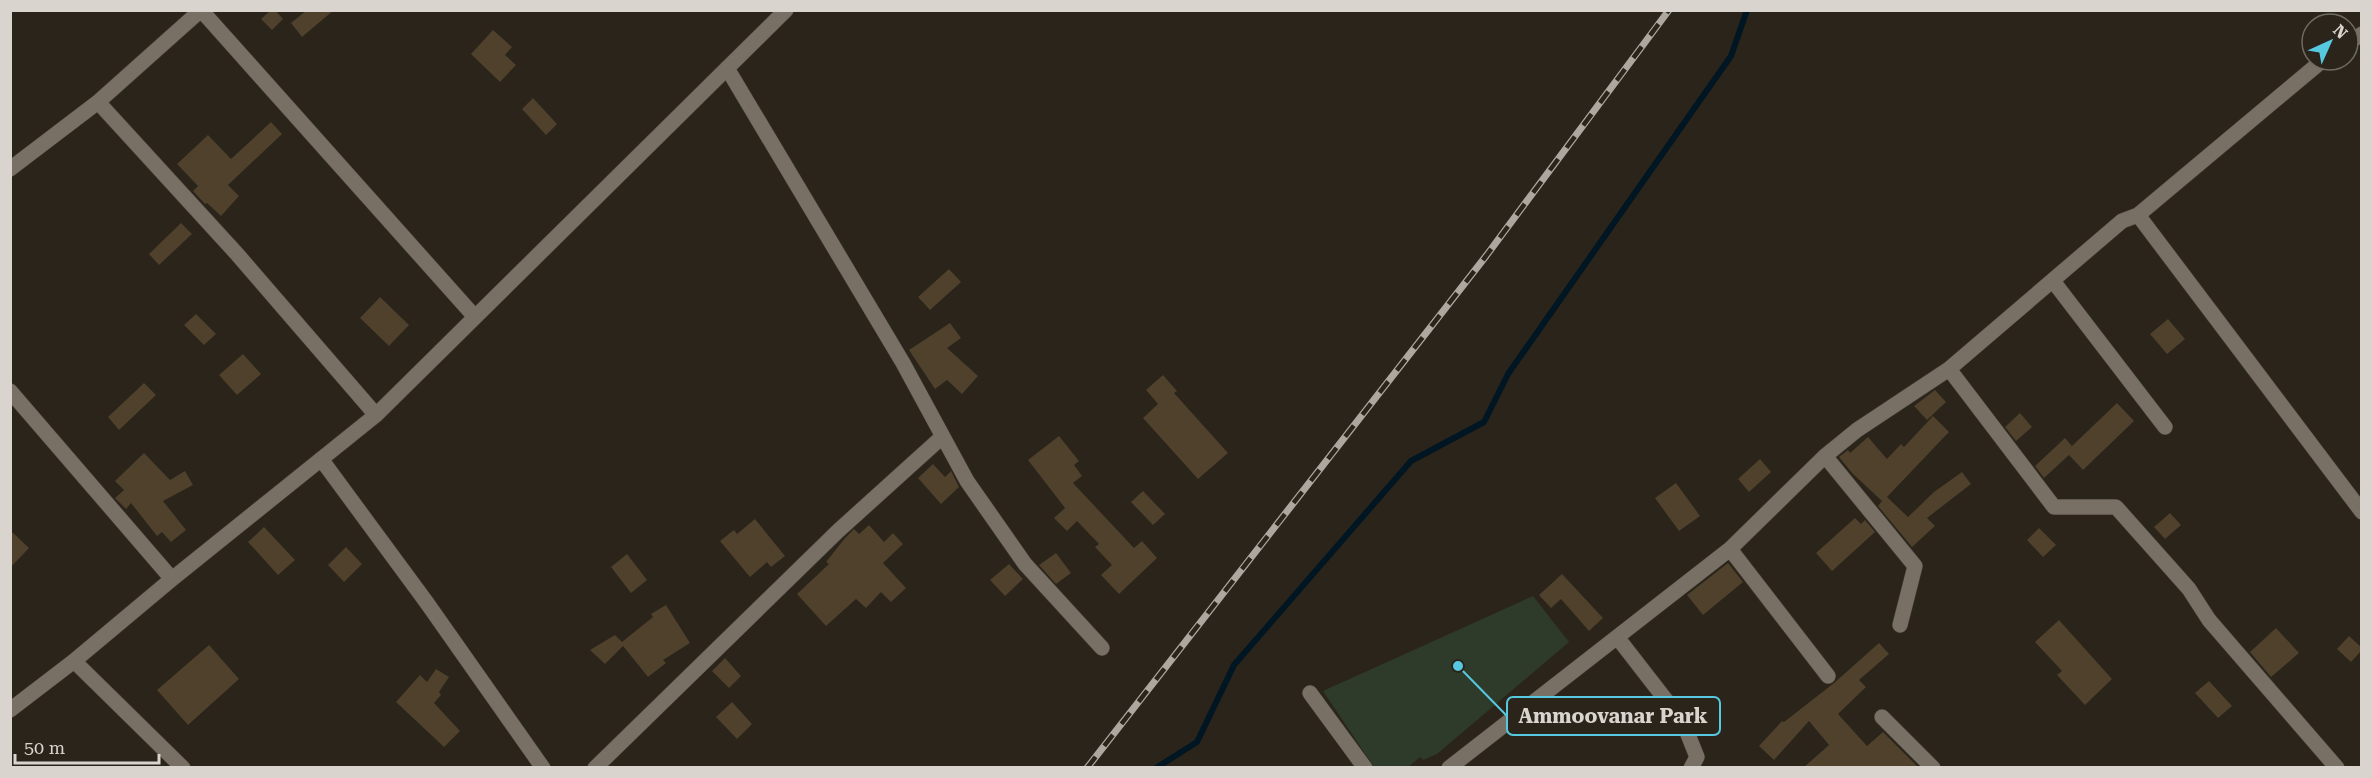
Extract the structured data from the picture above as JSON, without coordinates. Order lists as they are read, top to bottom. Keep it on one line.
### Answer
{"places":["Ammoovanar Park"],"scale_bar":"50 m","north":"top right"}
